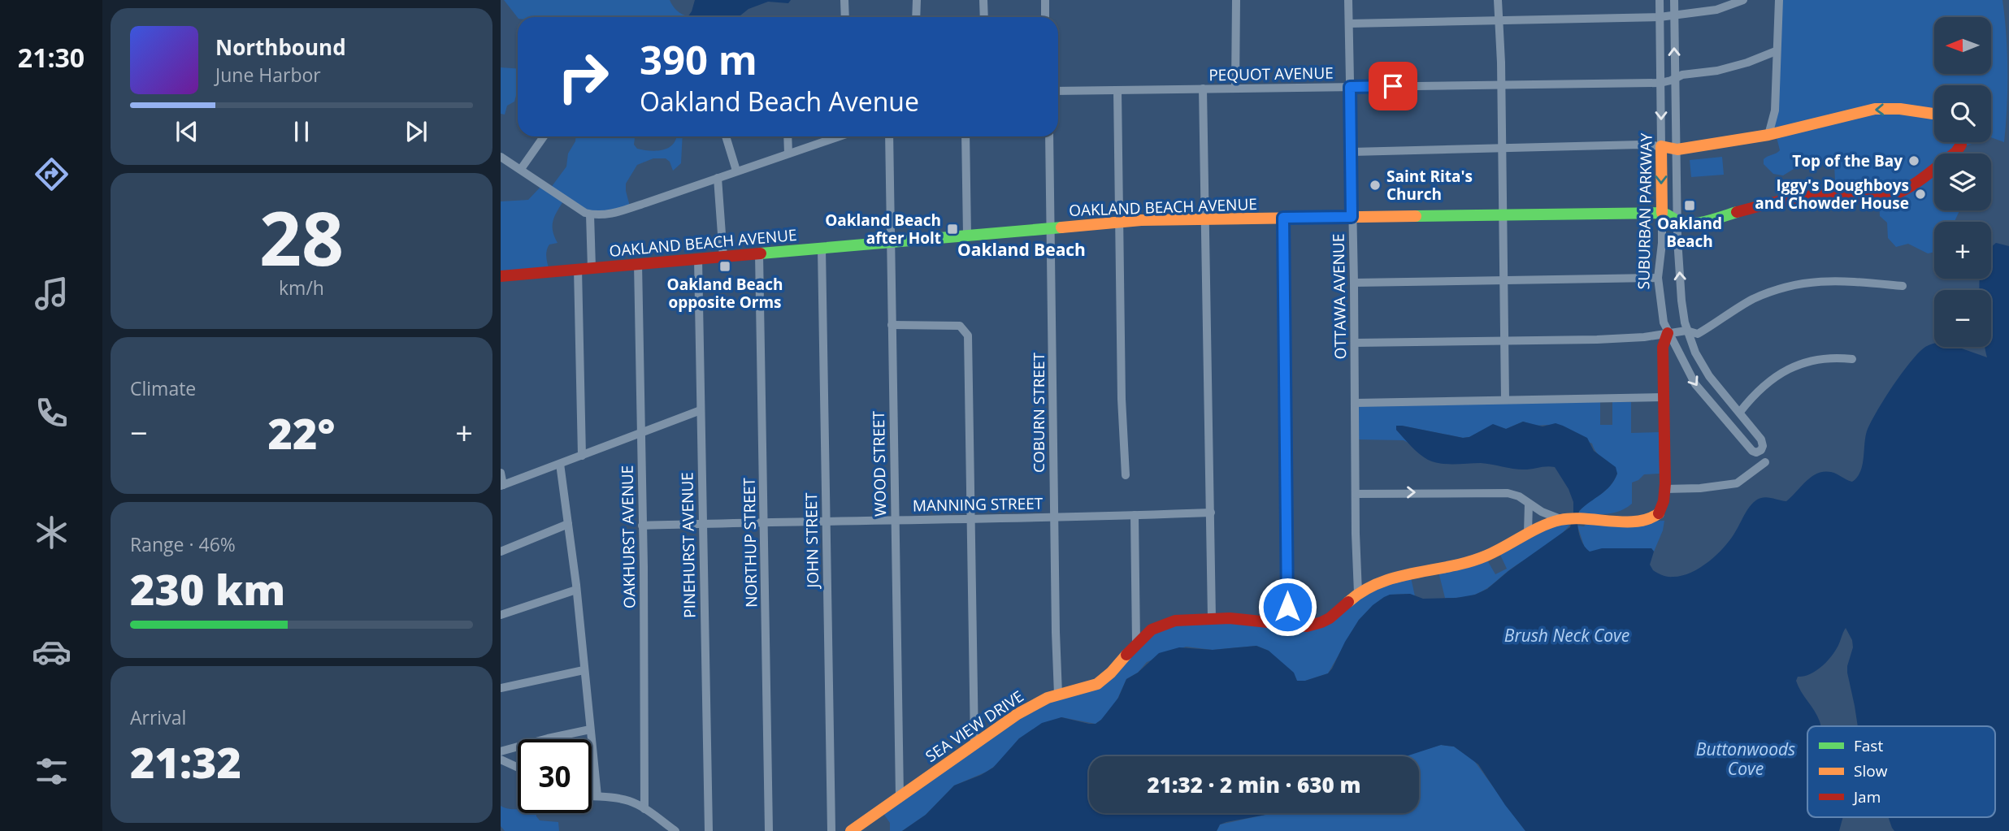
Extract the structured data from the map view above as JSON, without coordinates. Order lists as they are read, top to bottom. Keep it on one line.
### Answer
{"streets":{"street":["PEQUOT AVENUE","OAKLAND BEACH AVENUE","SUBURBAN PARKWAY","OTTAWA AVENUE","COBURN STREET","WOOD STREET","MANNING STREET","OAKHURST AVENUE","JOHN STREET","NORTHUP STREET","PINEHURST AVENUE","SEA VIEW DRIVE"]},"crossings":[["PEQUOT AVENUE","SUBURBAN PARKWAY"],["PEQUOT AVENUE","OTTAWA AVENUE"],["OAKLAND BEACH AVENUE","SUBURBAN PARKWAY"],["OAKLAND BEACH AVENUE","OTTAWA AVENUE"],["OAKLAND BEACH AVENUE","COBURN STREET"],["OAKLAND BEACH AVENUE","WOOD STREET"],["OAKLAND BEACH AVENUE","OAKHURST AVENUE"],["OAKLAND BEACH AVENUE","JOHN STREET"],["OAKLAND BEACH AVENUE","NORTHUP STREET"],["OAKLAND BEACH AVENUE","PINEHURST AVENUE"],["SUBURBAN PARKWAY","SEA VIEW DRIVE"],["OTTAWA AVENUE","SEA VIEW DRIVE"],["COBURN STREET","MANNING STREET"],["COBURN STREET","SEA VIEW DRIVE"],["WOOD STREET","MANNING STREET"],["WOOD STREET","SEA VIEW DRIVE"],["MANNING STREET","OAKHURST AVENUE"],["MANNING STREET","JOHN STREET"],["MANNING STREET","NORTHUP STREET"],["MANNING STREET","PINEHURST AVENUE"]],"districts":["Oakland Beach"],"water":["Brush Neck Cove","Buttonwoods Cove"],"places":{"other":["Top of the Bay","Saint Rita's Church","Iggy's Doughboys and Chowder House"],"transit":["Oakland Beach","Oakland Beach after Holt","Oakland Beach opposite Orms"]},"legend":["Fast","Slow","Jam"],"north":"left","page":{"tabs":"21:30","map_buttons":["+","−"],"turn":["390 m","Oakland Beach Avenue"],"song":["Northbound","June Harbor"],"tile":[["28","km/h"],"Climate",["Range · 46%","230 km"],["Arrival","21:32"]],"heat":["−","22°","+"],"limit":"30","trip":"21:32 · 2 min · 630 m"}}
